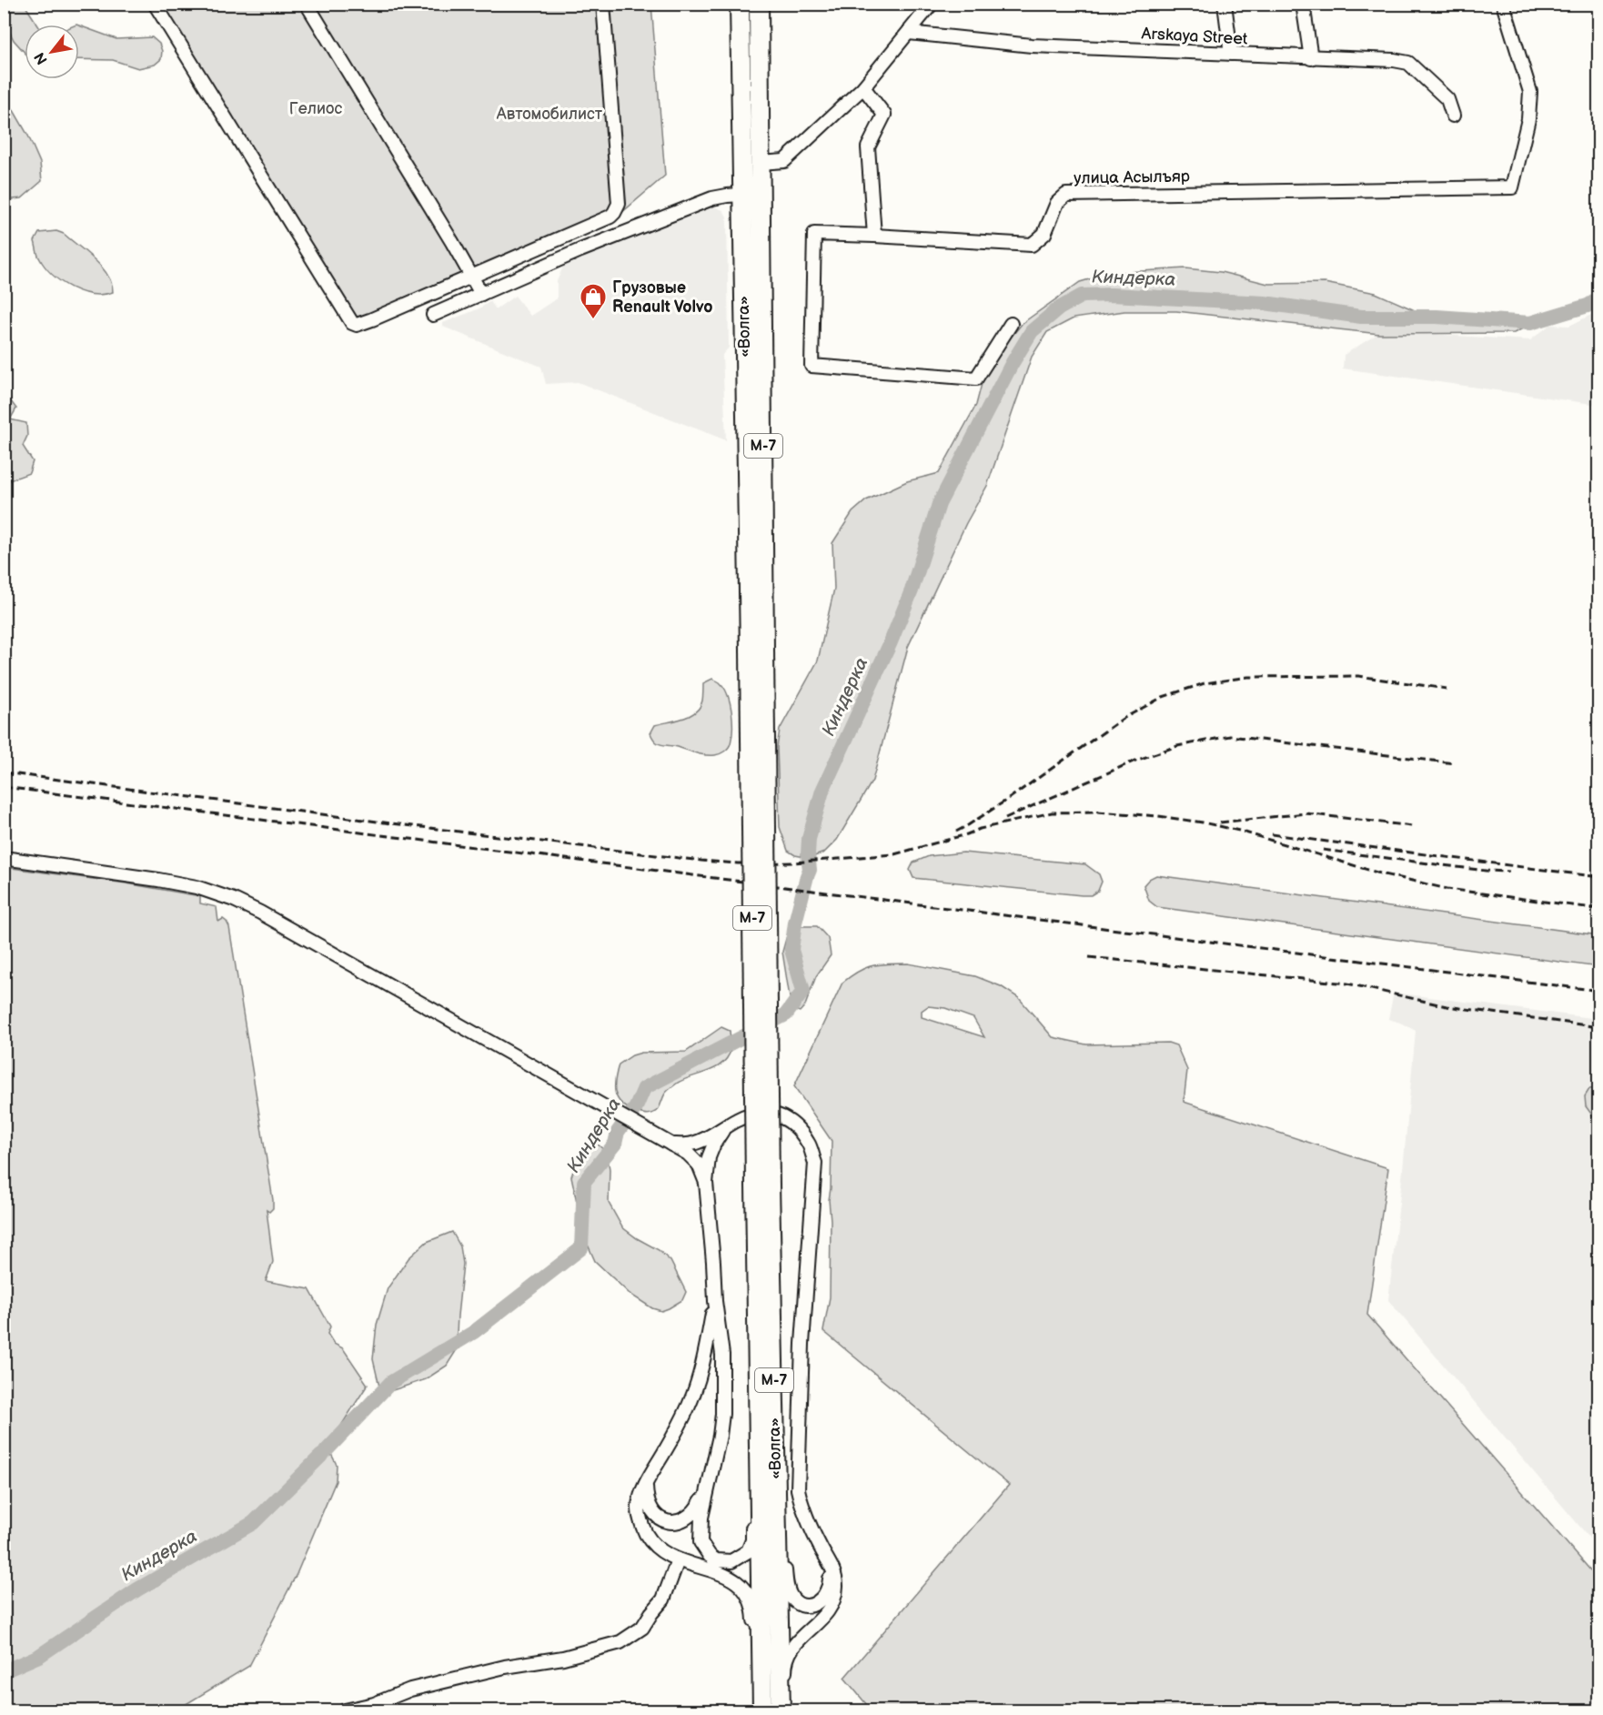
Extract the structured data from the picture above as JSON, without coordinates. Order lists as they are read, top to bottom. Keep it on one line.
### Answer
{"streets":{"highway":["«Волга»","М-7"],"street":["Arskaya Street","улица Асылъяр"]},"crossings":[["«Волга»","М-7"]],"water":["Киндерка"],"parks":["Гелиос","Автомобилист"],"places":{"shop":["Грузовые Renault Volvo"]},"north":"bottom left"}
